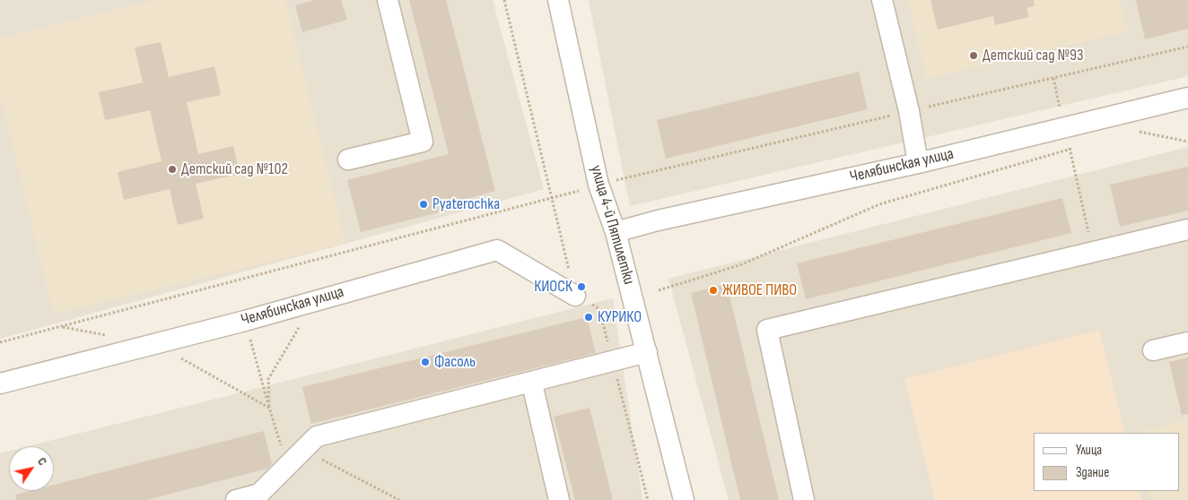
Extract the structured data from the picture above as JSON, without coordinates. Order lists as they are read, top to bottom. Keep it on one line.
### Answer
{"streets":{"street":["Челябинская улица","улица 4-й Пятилетки"]},"crossings":[["Челябинская улица","улица 4-й Пятилетки"]],"places":["Детский сад №93","Детский сад №102","Pyaterochka","КИОСК","ЖИВОЕ ПИВО","КУРИКО","Фасоль"],"legend":["Улица","Здание"],"north":"top right"}
